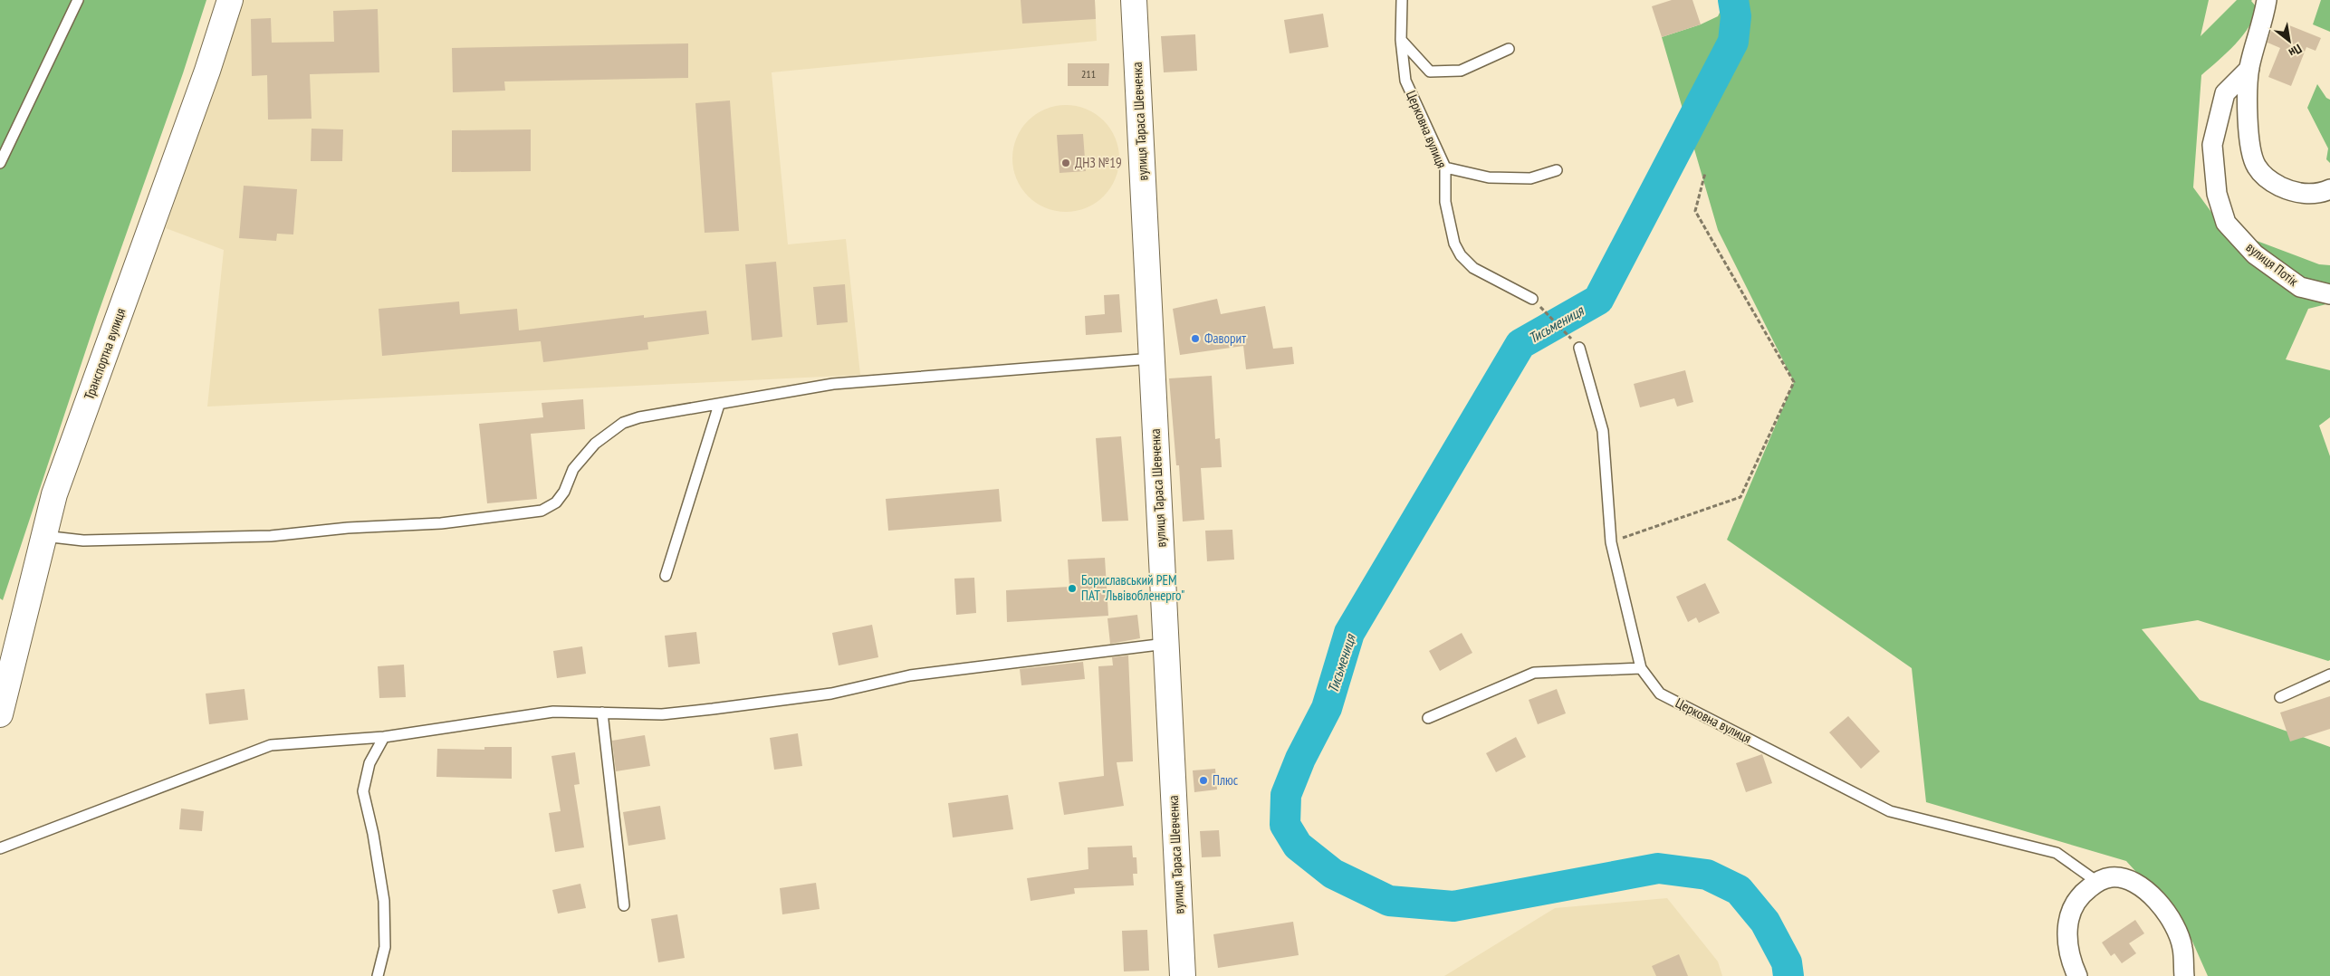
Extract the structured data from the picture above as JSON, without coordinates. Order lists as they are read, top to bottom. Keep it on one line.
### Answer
{"streets":{"main road":["вулиця Тараса Шевченка","Транспортна вулиця"],"street":["вулиця Потік"],"lane":["Церковна вулиця"]},"water":["Тисьмениця"],"places":["ДНЗ №19","Фаворит","Бориславський РЕМ ПАТ \"Львівобленерго\"","Плюс"],"house_numbers":["211"],"north":"bottom right"}
